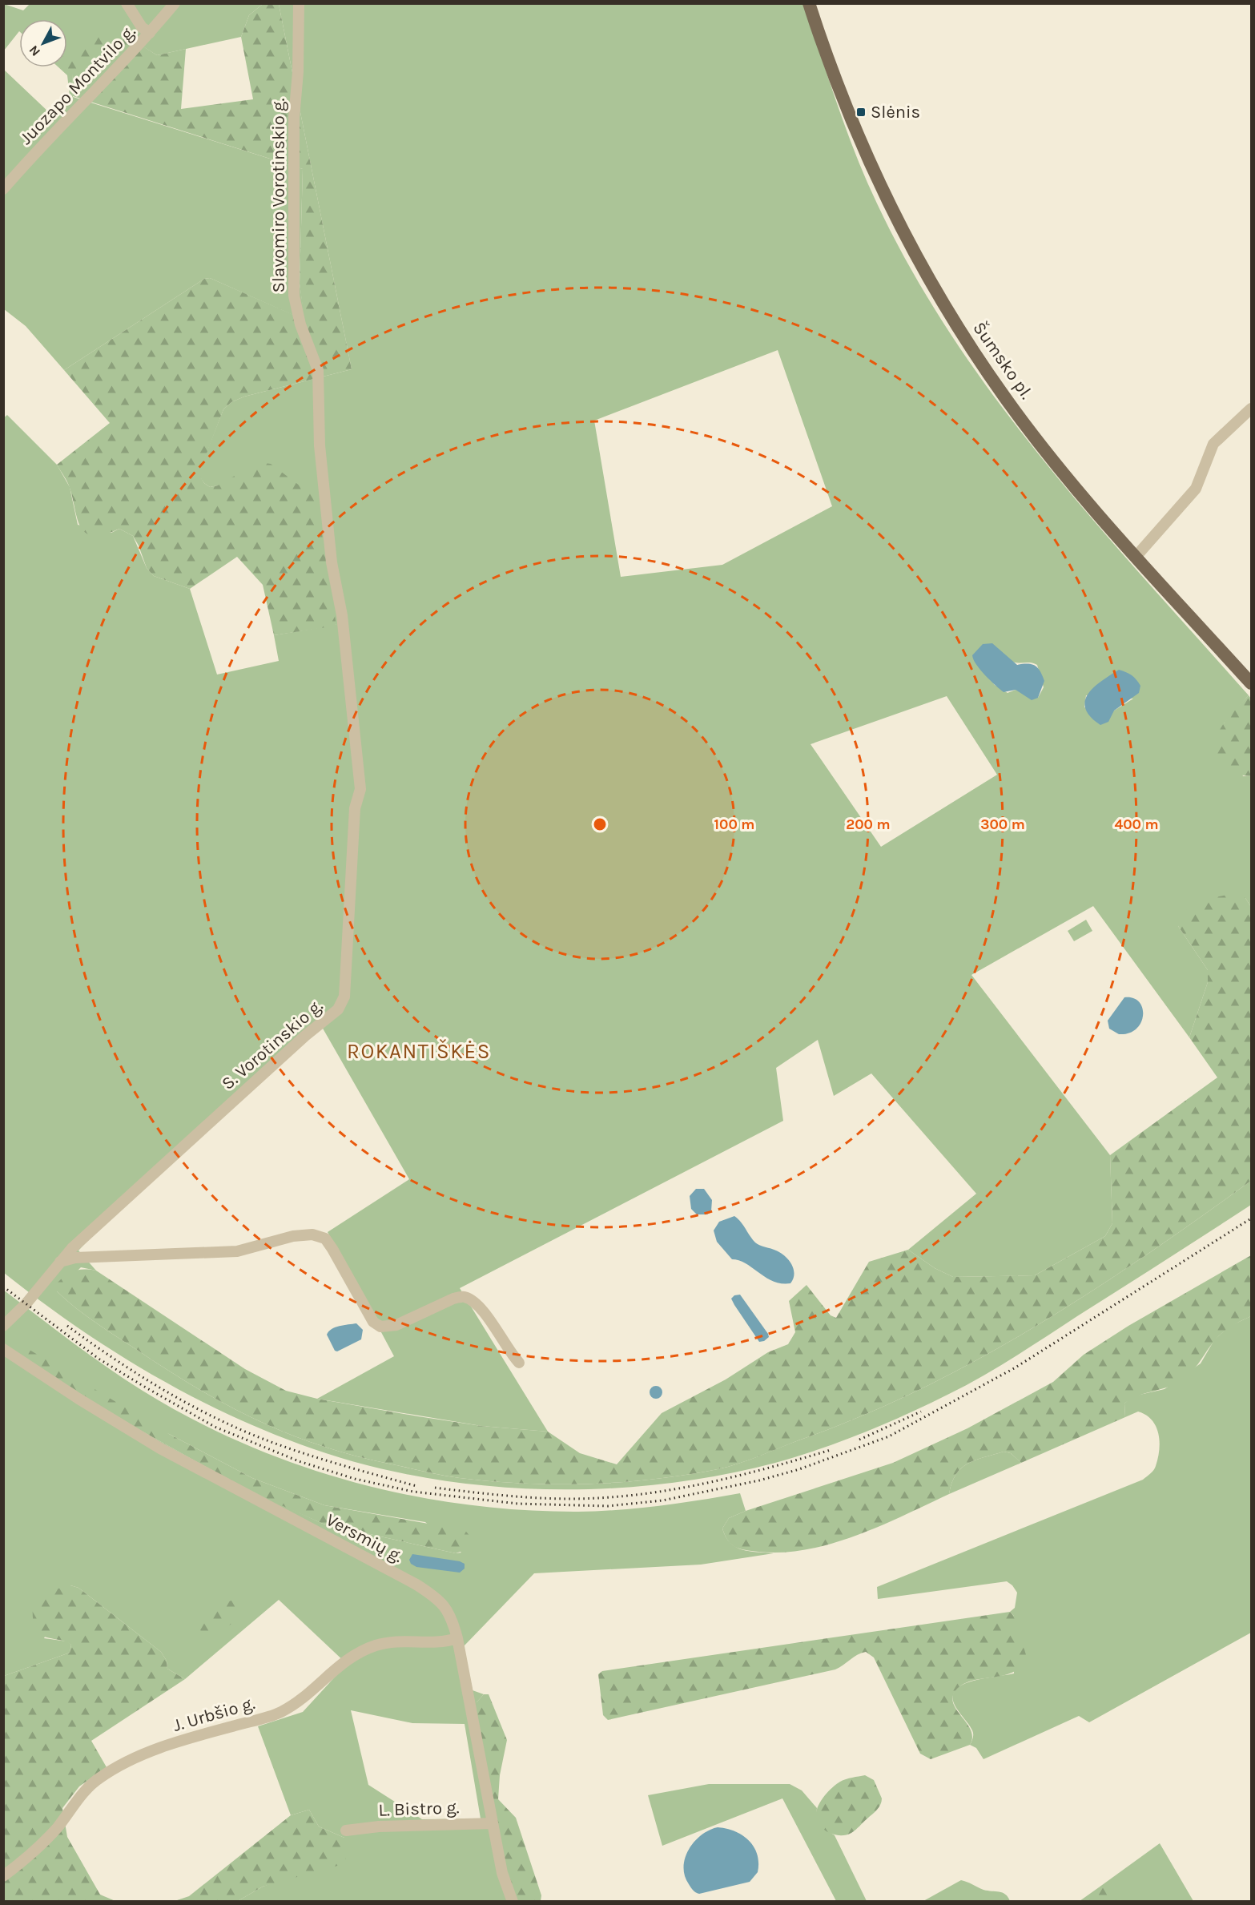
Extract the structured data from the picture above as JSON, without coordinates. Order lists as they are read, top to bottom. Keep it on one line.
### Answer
{"streets":{"main road":["Šumsko pl."],"street":["Juozapo Montvilo g.","Slavomiro Vorotinskio g.","S. Vorotinskio g.","Versmių g.","J. Urbšio g.","L. Bistro g."]},"crossings":[["Slavomiro Vorotinskio g.","S. Vorotinskio g."],["Versmių g.","J. Urbšio g."],["Versmių g.","L. Bistro g."]],"districts":["ROKANTIŠKĖS"],"places":{"transit":["Slėnis"]},"north":"bottom left","rings":["100 m","200 m","300 m","400 m"]}
